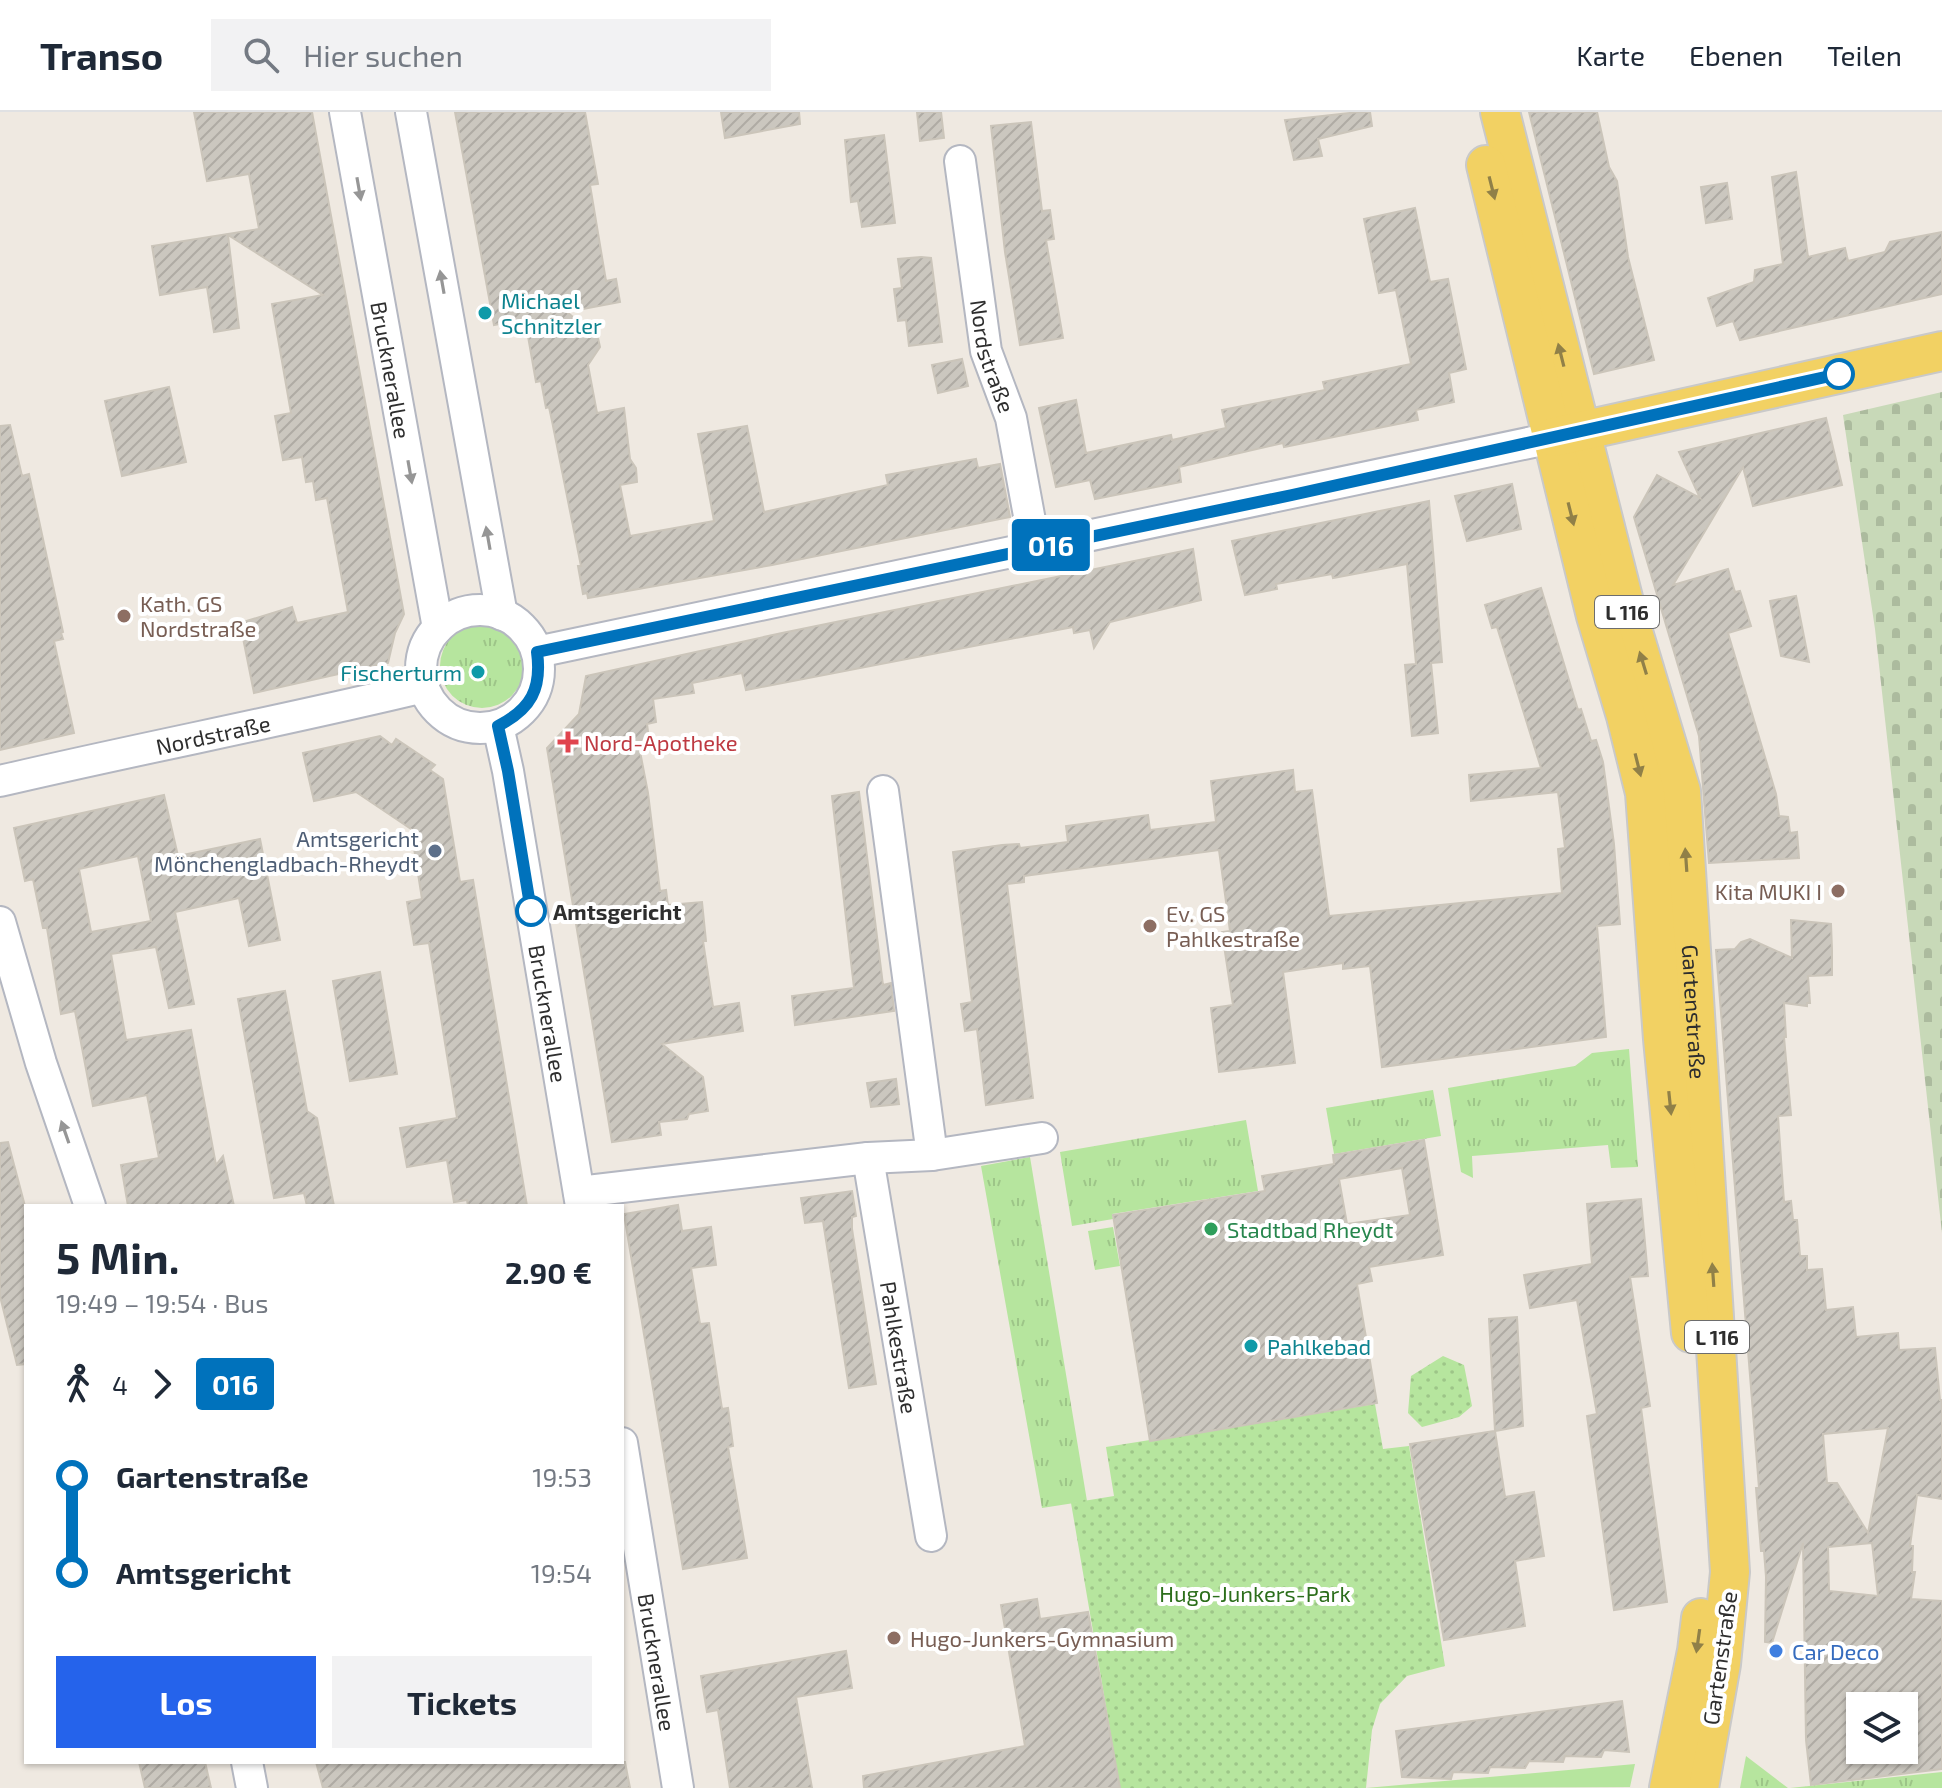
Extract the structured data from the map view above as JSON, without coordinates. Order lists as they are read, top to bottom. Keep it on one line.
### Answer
{"streets":{"main road":["L 116","Gartenstraße"],"street":["Nordstraße","Brucknerallee","Pahlkestraße"]},"crossings":[["Nordstraße","Brucknerallee"]],"parks":["Hugo-Junkers-Park"],"places":{"other":["Michael Schnitzler","Kath. GS Nordstraße","Fischerturm","Amtsgericht Mönchengladbach-Rheydt","Kita MUKI I","Amtsgericht","Ev. GS Pahlkestraße","Stadtbad Rheydt","Pahlkebad","Hugo-Junkers-Gymnasium","Car Deco"],"health":["Nord-Apotheke"]},"lines":["bus line 016"],"page":{"header":"Transo","search":"Hier suchen","nav":["Karte","Ebenen","Teilen"],"on_map":"016","heading":["5 Min.","19:49 – 19:54 · Bus","2.90 €"],"legs":["4","016"],"list":[{"name":"Gartenstraße","value":"19:53"},{"name":"Amtsgericht","value":"19:54"}],"buttons":["Los","Tickets"]}}
